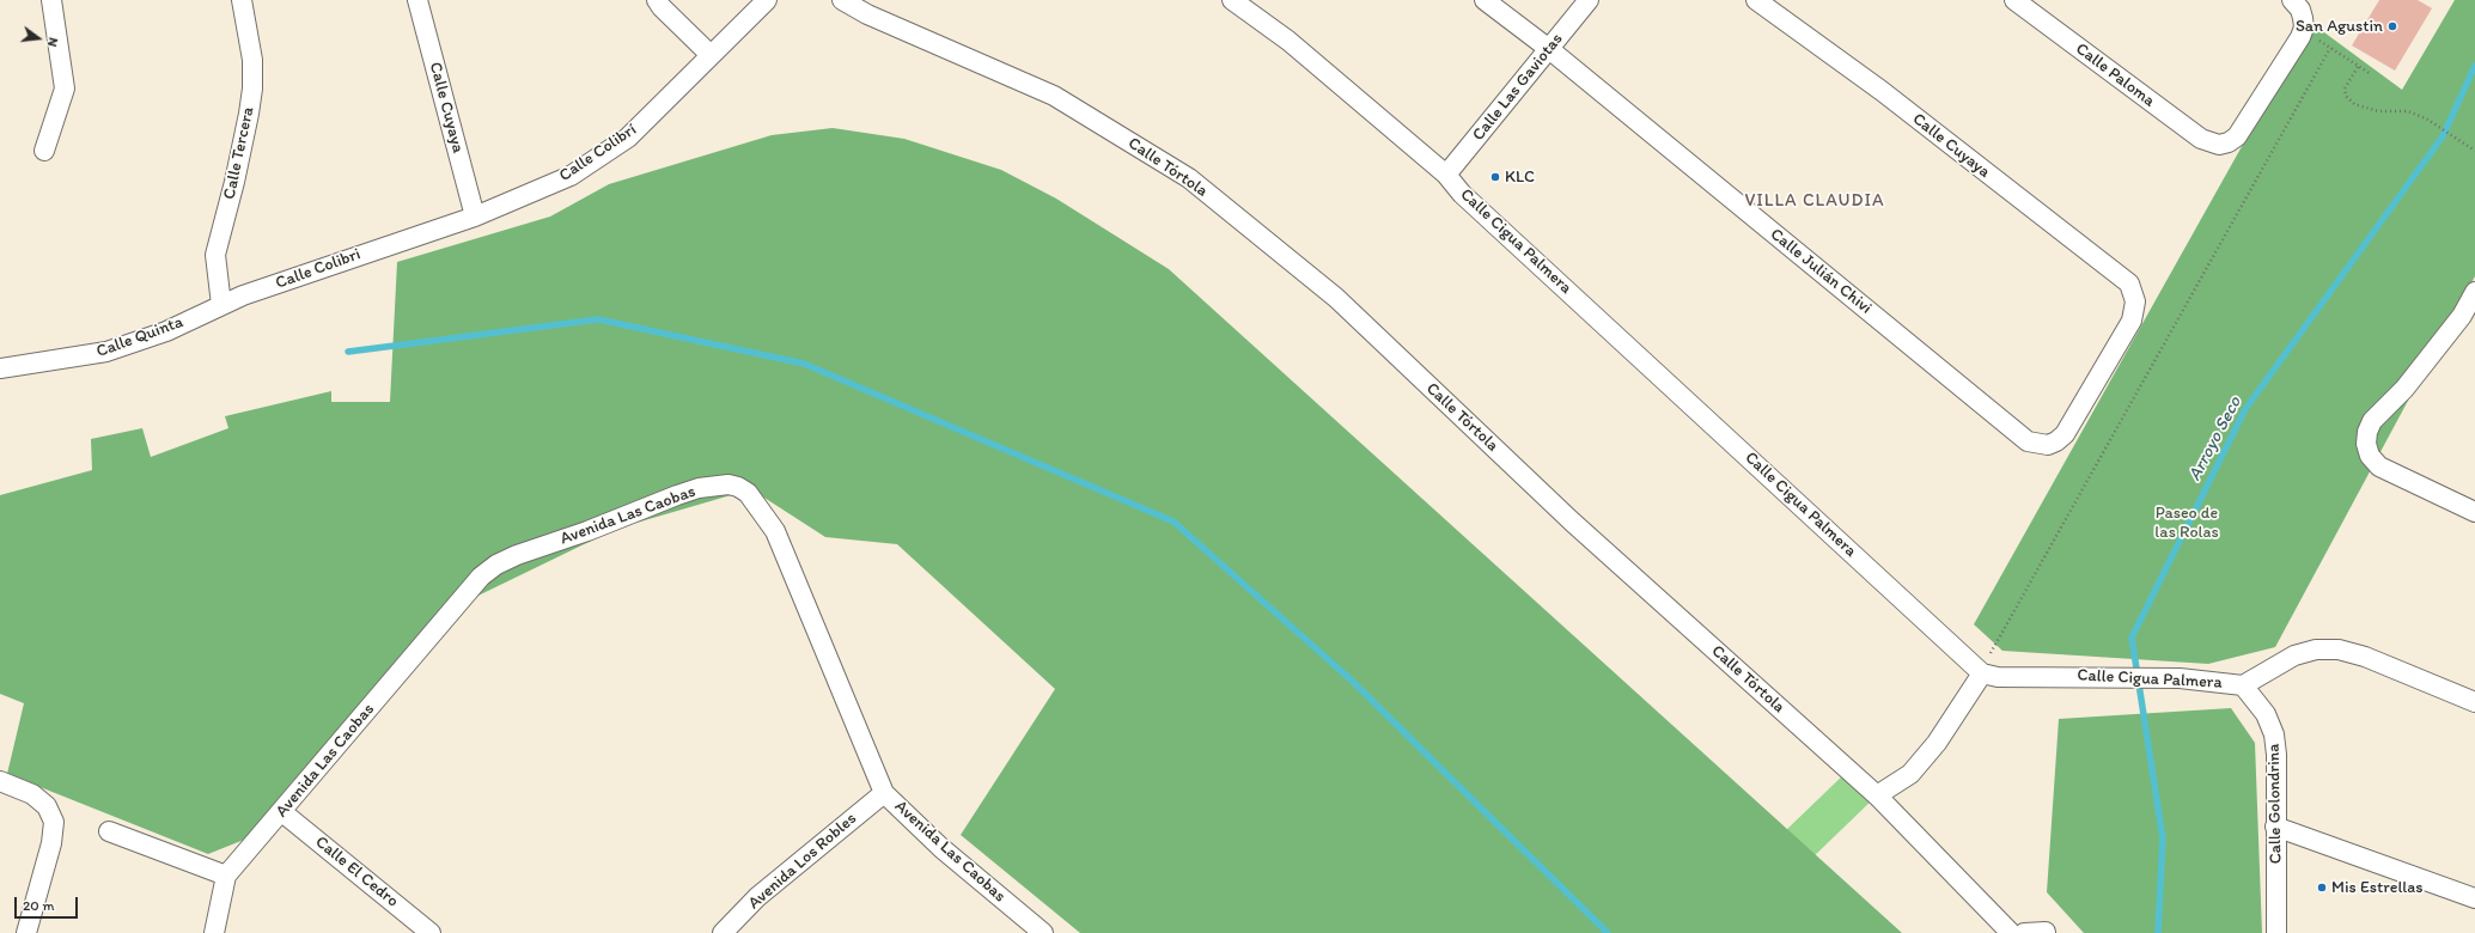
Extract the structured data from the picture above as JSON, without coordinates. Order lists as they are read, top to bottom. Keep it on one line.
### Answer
{"streets":{"street":["Calle Paloma","Calle Las Gaviotas","Calle Cuyaya","Calle Tercera","Calle Colibrí","Calle Tórtola","Calle Cigua Palmera","Calle Colibri","Calle Julián Chivi","Calle Quinta","Avenida Las Caobas","Calle Golondrina","Avenida Los Robles","Calle El Cedro"]},"crossings":[["Calle Las Gaviotas","Calle Cigua Palmera"],["Calle Las Gaviotas","Calle Julián Chivi"],["Calle Cuyaya","Calle Colibrí"],["Calle Cuyaya","Calle Julián Chivi"],["Calle Tercera","Calle Colibri"],["Calle Tercera","Calle Quinta"],["Calle Colibrí","Calle Colibri"],["Calle Cigua Palmera","Calle Golondrina"],["Calle Colibri","Calle Quinta"],["Avenida Las Caobas","Avenida Los Robles"],["Avenida Las Caobas","Calle El Cedro"]],"districts":["VILLA CLAUDIA"],"water":["Arroyo Seco"],"parks":["Paseo de las Rolas"],"places":["San Agustin","KLC","Mis Estrellas"],"scale_bar":"20 m","north":"right"}
